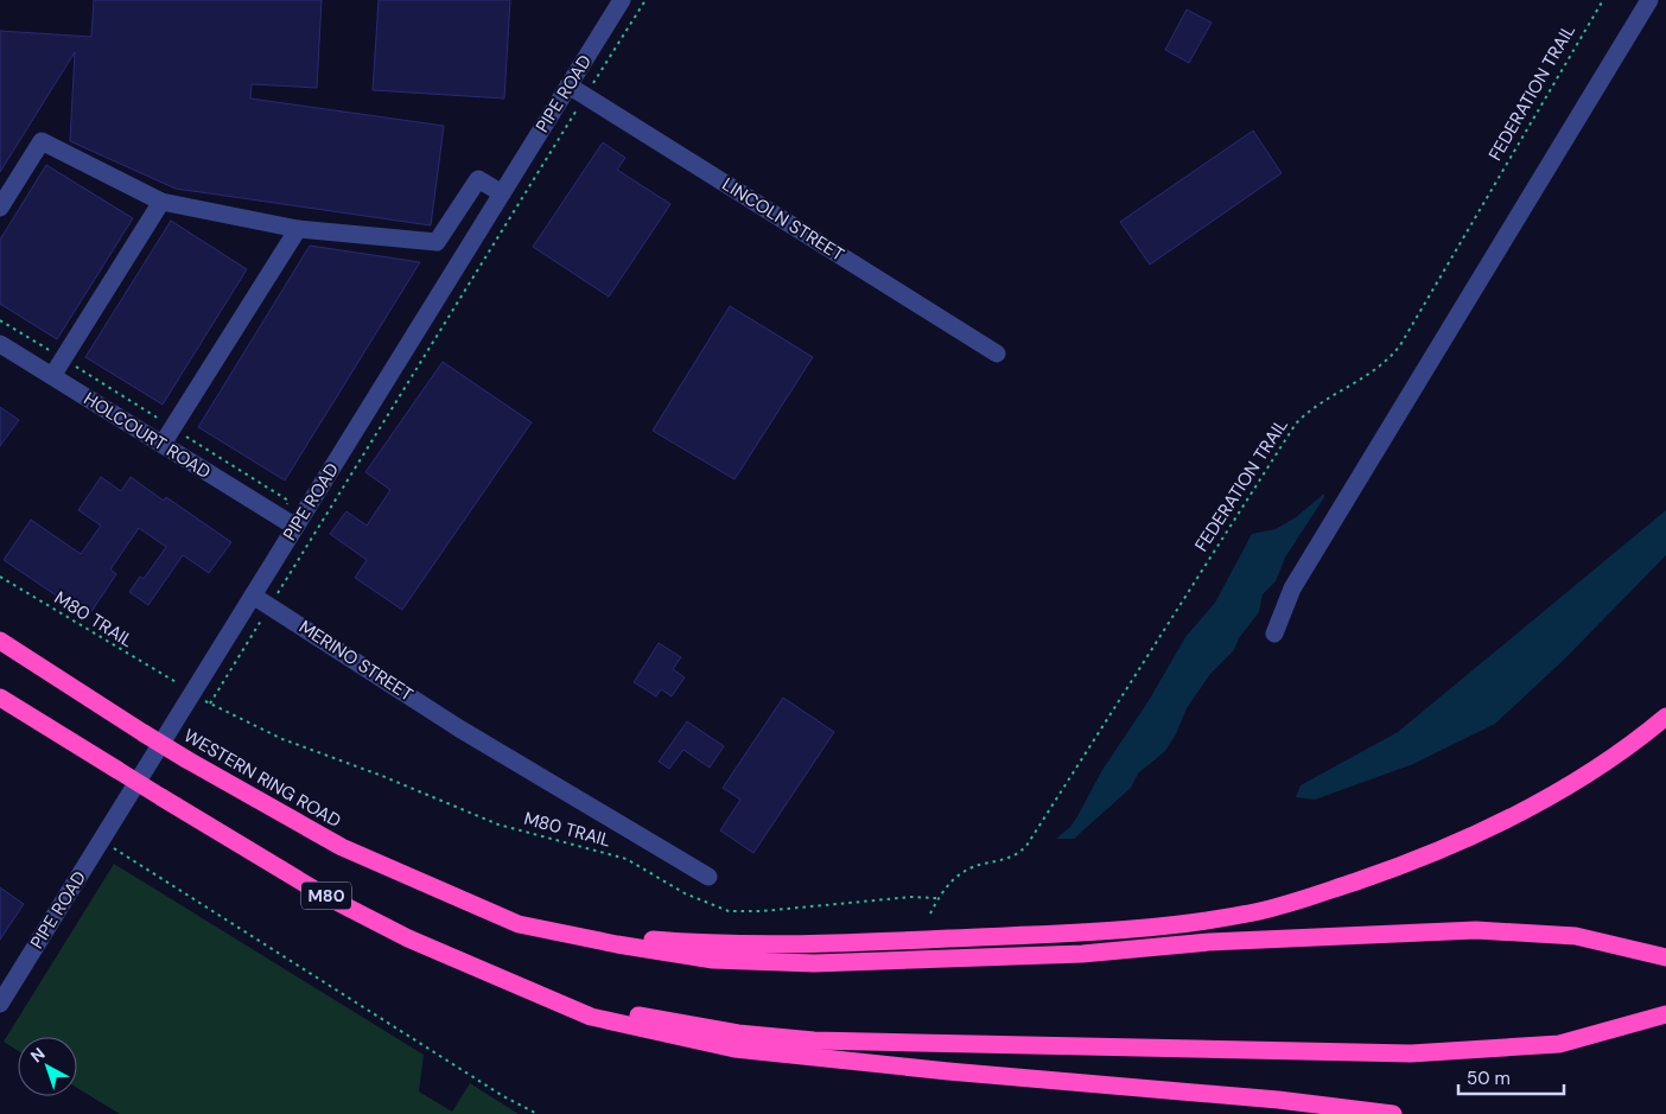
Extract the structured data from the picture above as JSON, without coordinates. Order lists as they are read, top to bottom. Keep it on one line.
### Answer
{"streets":{"highway":["WESTERN RING ROAD","M80"],"street":["PIPE ROAD","LINCOLN STREET","HOLCOURT ROAD","MERINO STREET"],"path":["FEDERATION TRAIL","M80 TRAIL"]},"crossings":[["FEDERATION TRAIL","M80 TRAIL"],["PIPE ROAD","LINCOLN STREET"],["PIPE ROAD","HOLCOURT ROAD"],["PIPE ROAD","MERINO STREET"]],"scale_bar":"50 m","north":"top left"}
